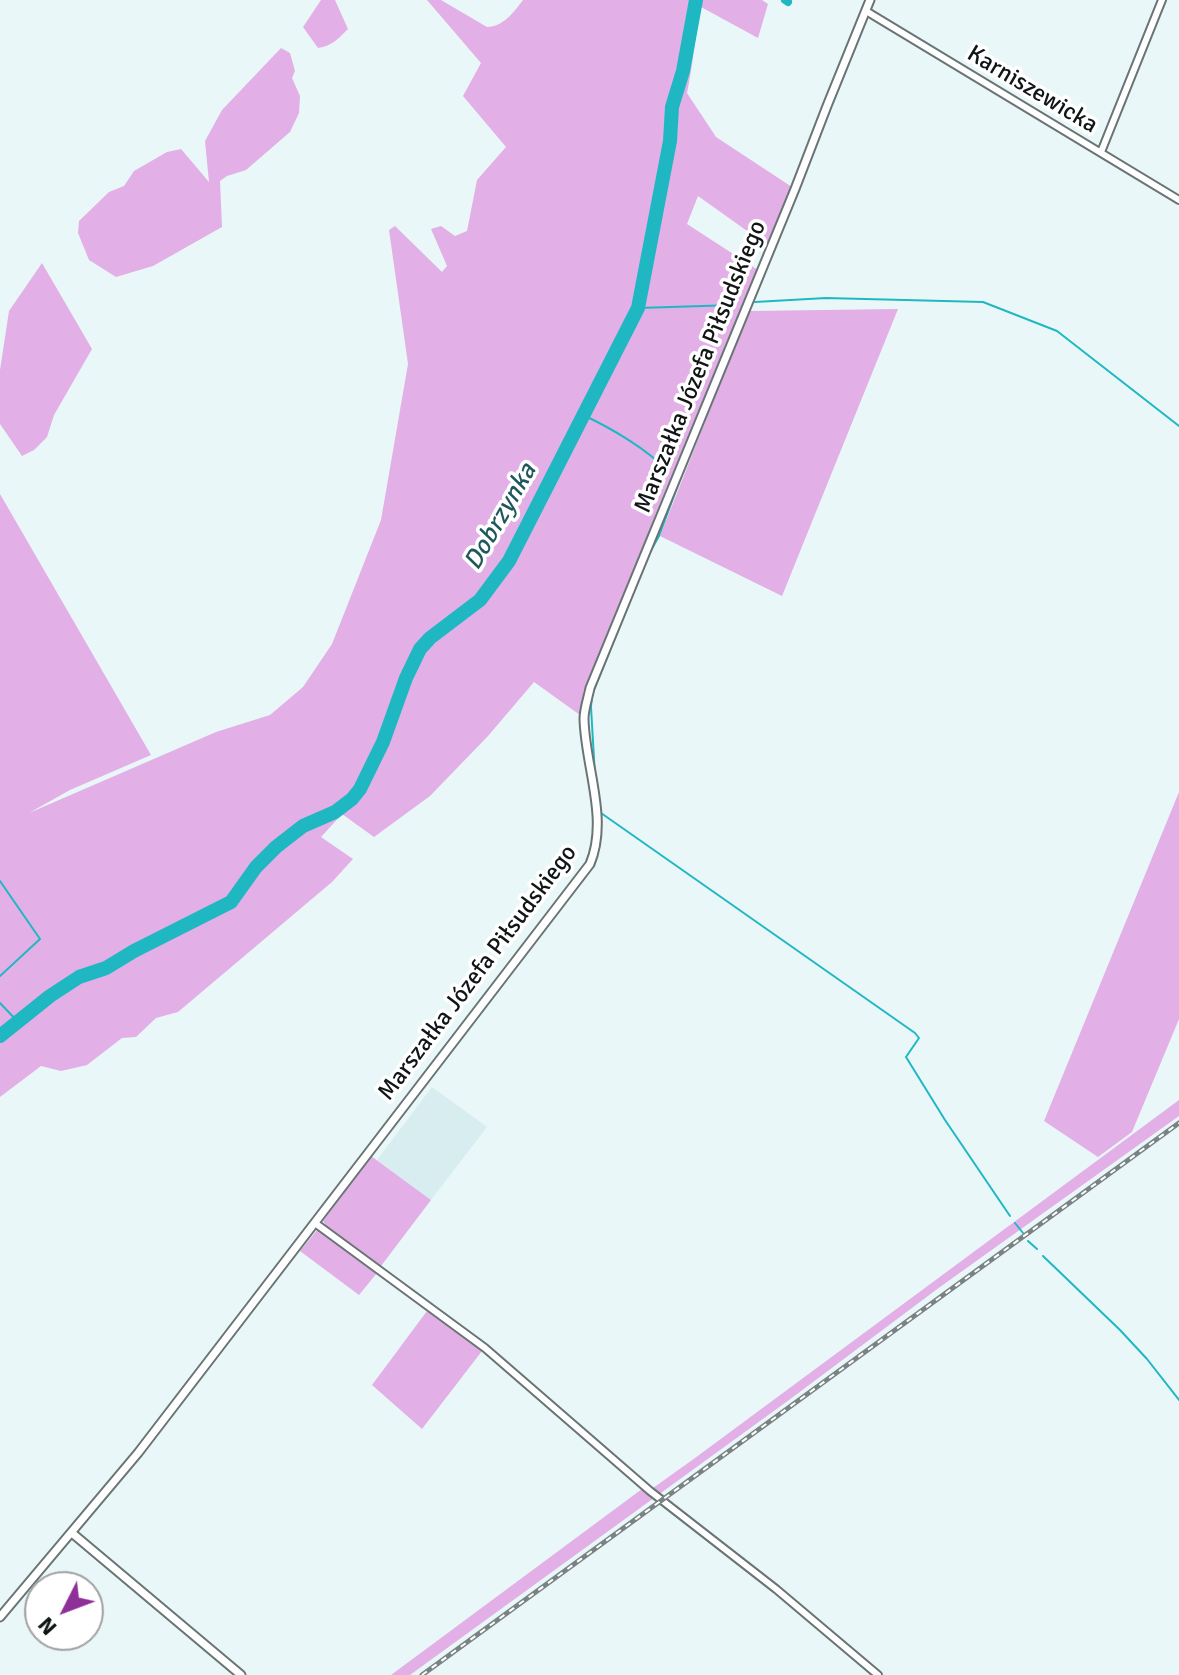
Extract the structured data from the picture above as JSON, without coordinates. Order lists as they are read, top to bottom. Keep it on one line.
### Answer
{"streets":{"street":["Karniszewicka","Marszałka Józefa Piłsudskiego"]},"crossings":[["Karniszewicka","Marszałka Józefa Piłsudskiego"]],"water":["Dobrzynka"],"north":"bottom left"}
